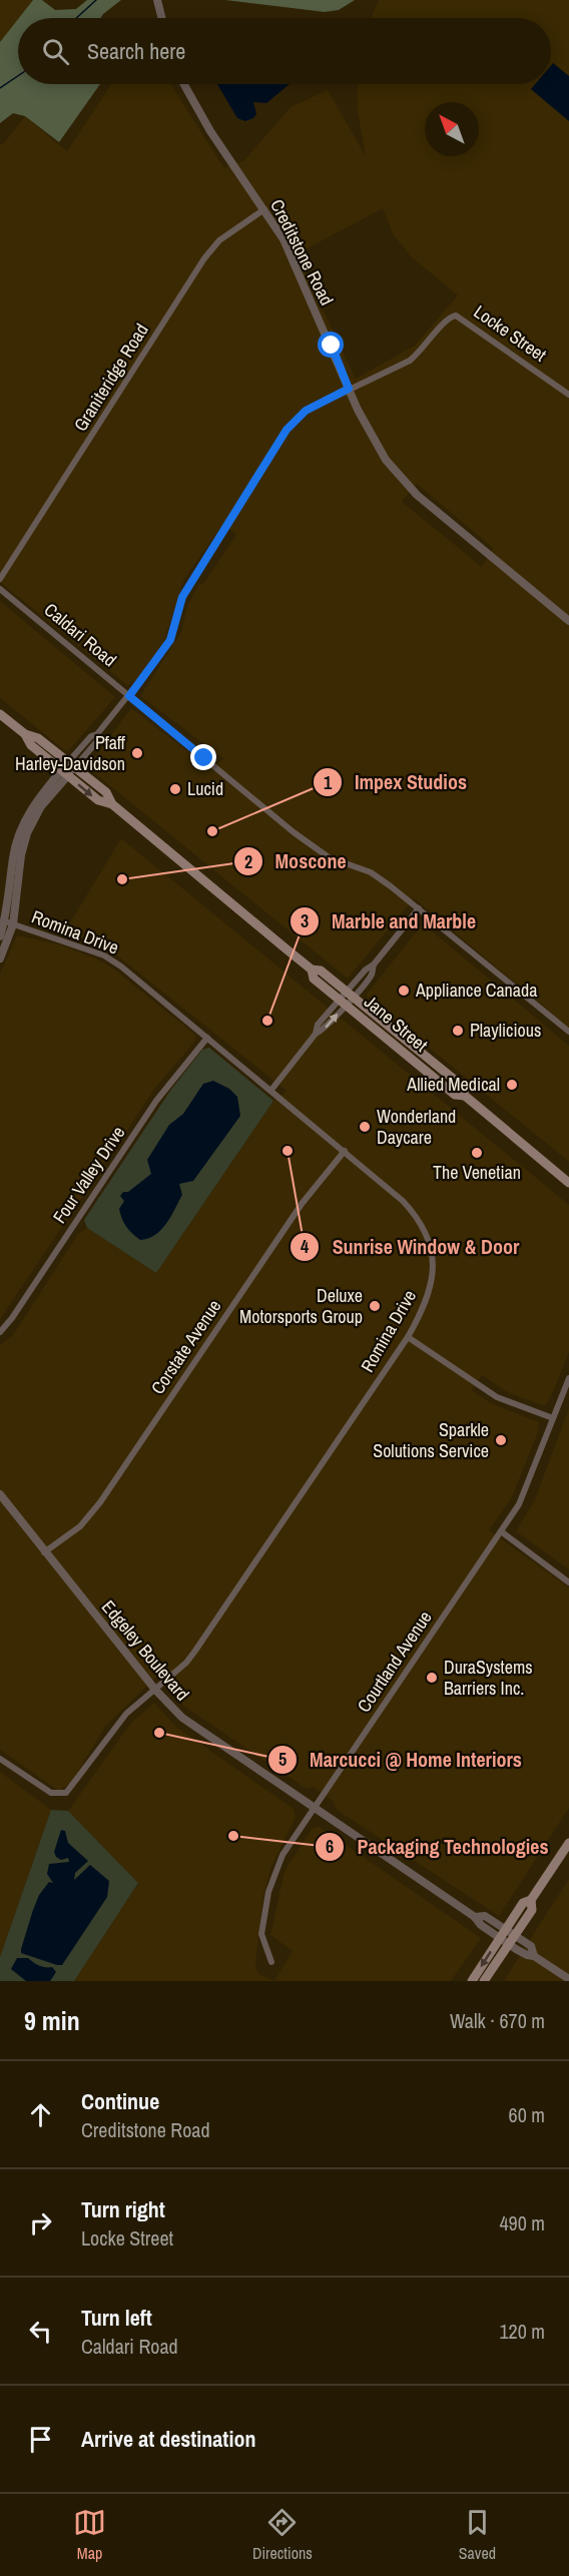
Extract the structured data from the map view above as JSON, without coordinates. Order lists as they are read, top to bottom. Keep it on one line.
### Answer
{"streets":{"main road":["Jane Street"],"street":["Creditstone Road","Locke Street","Graniteridge Road","Caldari Road","Romina Drive","Four Valley Drive","Corstate Avenue","Edgeley Boulevard","Courtland Avenue"]},"crossings":[["Creditstone Road","Locke Street"],["Creditstone Road","Graniteridge Road"],["Locke Street","Caldari Road"],["Locke Street","Jane Street"],["Romina Drive","Four Valley Drive"],["Romina Drive","Corstate Avenue"],["Romina Drive","Edgeley Boulevard"],["Corstate Avenue","Edgeley Boulevard"],["Edgeley Boulevard","Courtland Avenue"]],"places":["Pfaff Harley-Davidson","Lucid","Impex Studios","Moscone","Appliance Canada","Marble and Marble","Playlicious","Allied Medical","Wonderland Daycare","Sunrise Window & Door","The Venetian","Deluxe Motorsports Group","Sparkle Solutions Service","DuraSystems Barriers Inc.","Marcucci @ Home Interiors","Packaging Technologies"],"north":"top left","page":{"search":"Search here","heading":["9 min","Walk · 670 m"],"list":[["Continue","Creditstone Road","60 m"],["Turn right","Locke Street","490 m"],["Turn left","Caldari Road","120 m"],"Arrive at destination"],"nav":["Map","Directions","Saved"]}}
